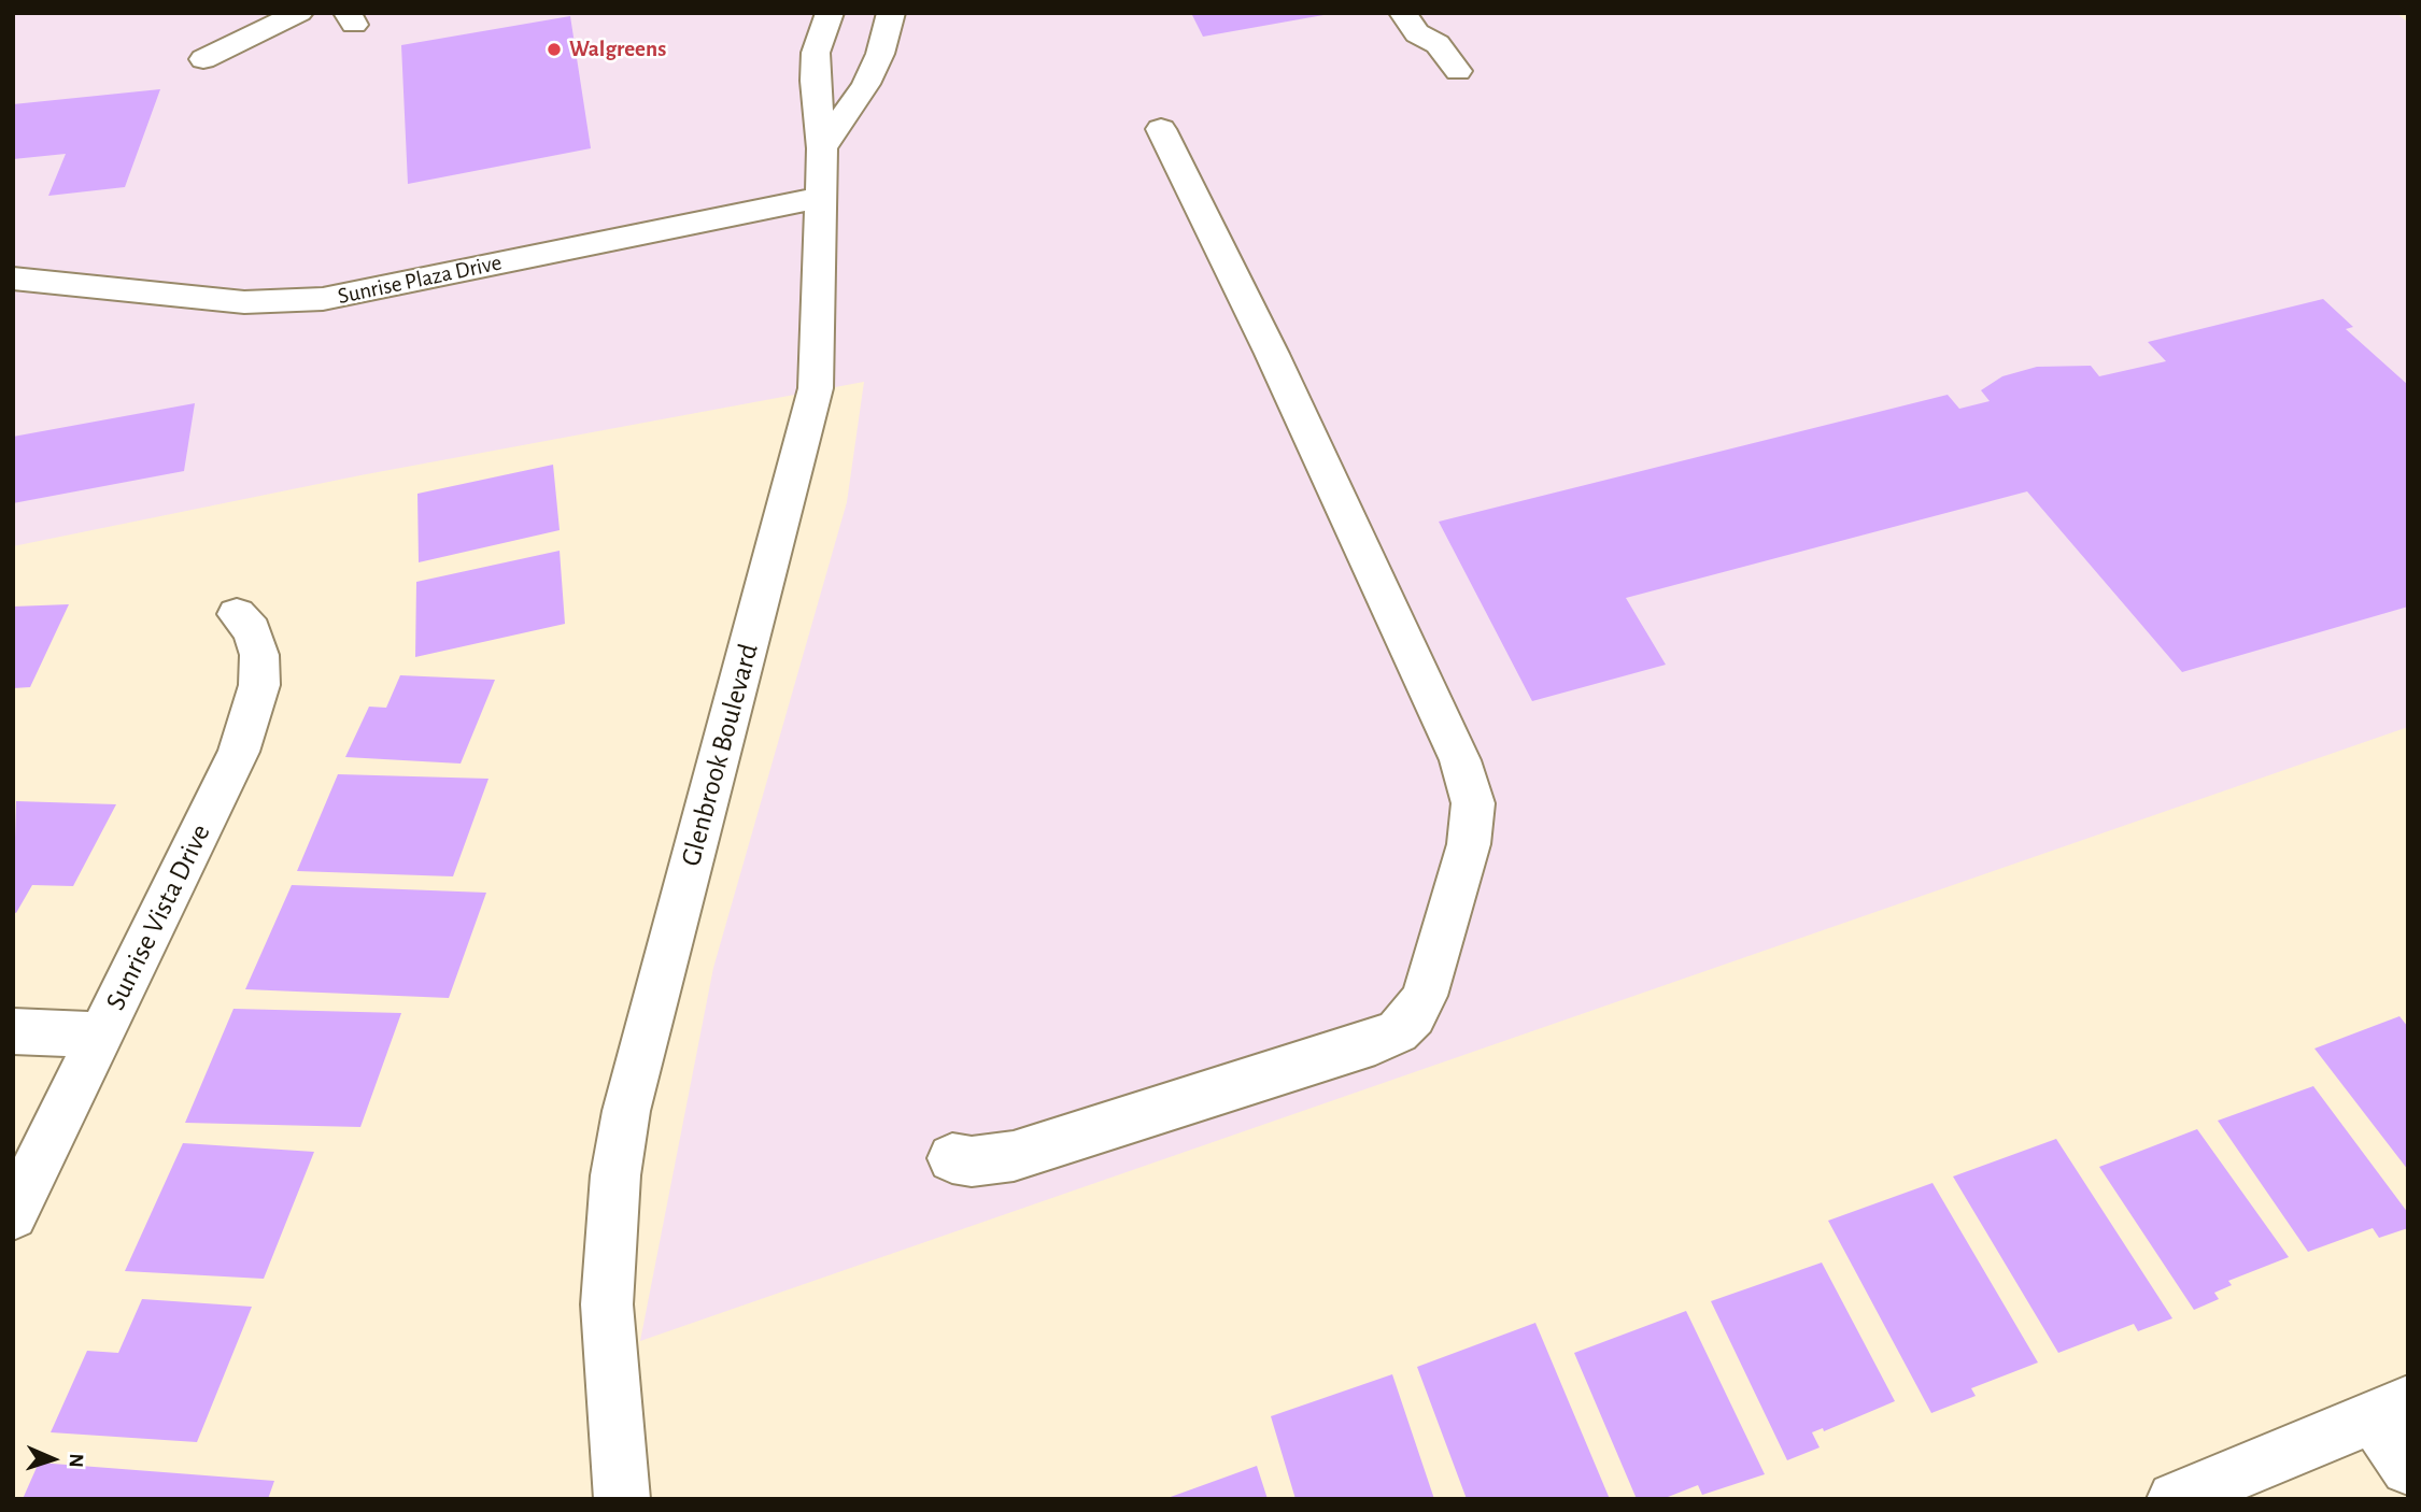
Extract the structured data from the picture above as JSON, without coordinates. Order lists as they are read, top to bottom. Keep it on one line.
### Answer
{"streets":{"street":["Sunrise Plaza Drive","Glenbrook Boulevard","Sunrise Vista Drive"]},"crossings":[["Sunrise Plaza Drive","Glenbrook Boulevard"]],"places":["Walgreens"],"north":"right"}
